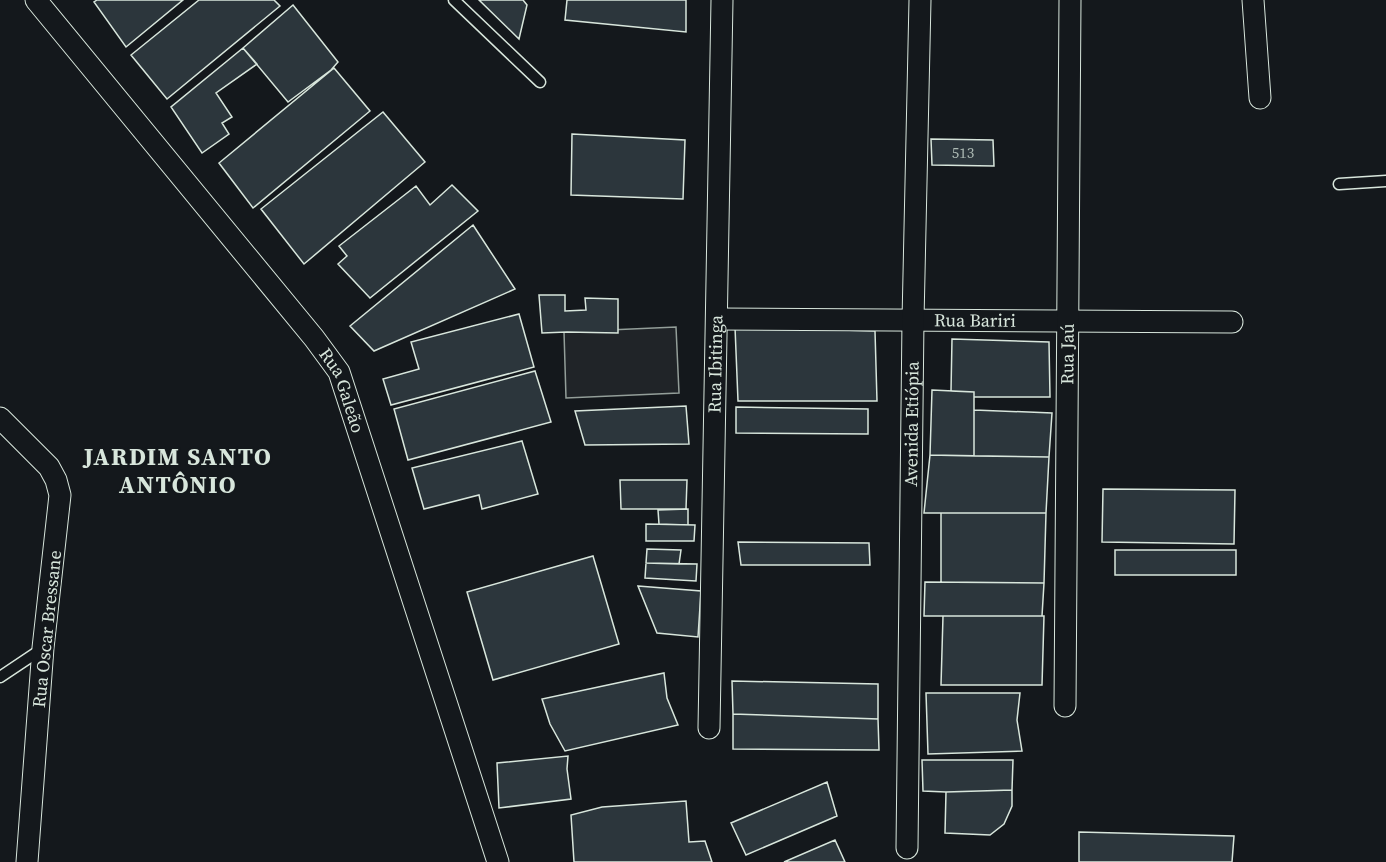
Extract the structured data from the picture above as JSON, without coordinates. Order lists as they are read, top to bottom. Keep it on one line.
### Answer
{"streets":{"street":["Rua Bariri","Rua Jaú","Rua Ibitinga","Rua Galeão","Avenida Etiópia","Rua Oscar Bressane"]},"crossings":[["Rua Bariri","Rua Jaú"],["Rua Bariri","Rua Ibitinga"],["Rua Bariri","Avenida Etiópia"]],"districts":["JARDIM SANTO ANTÔNIO"],"house_numbers":["513"]}
